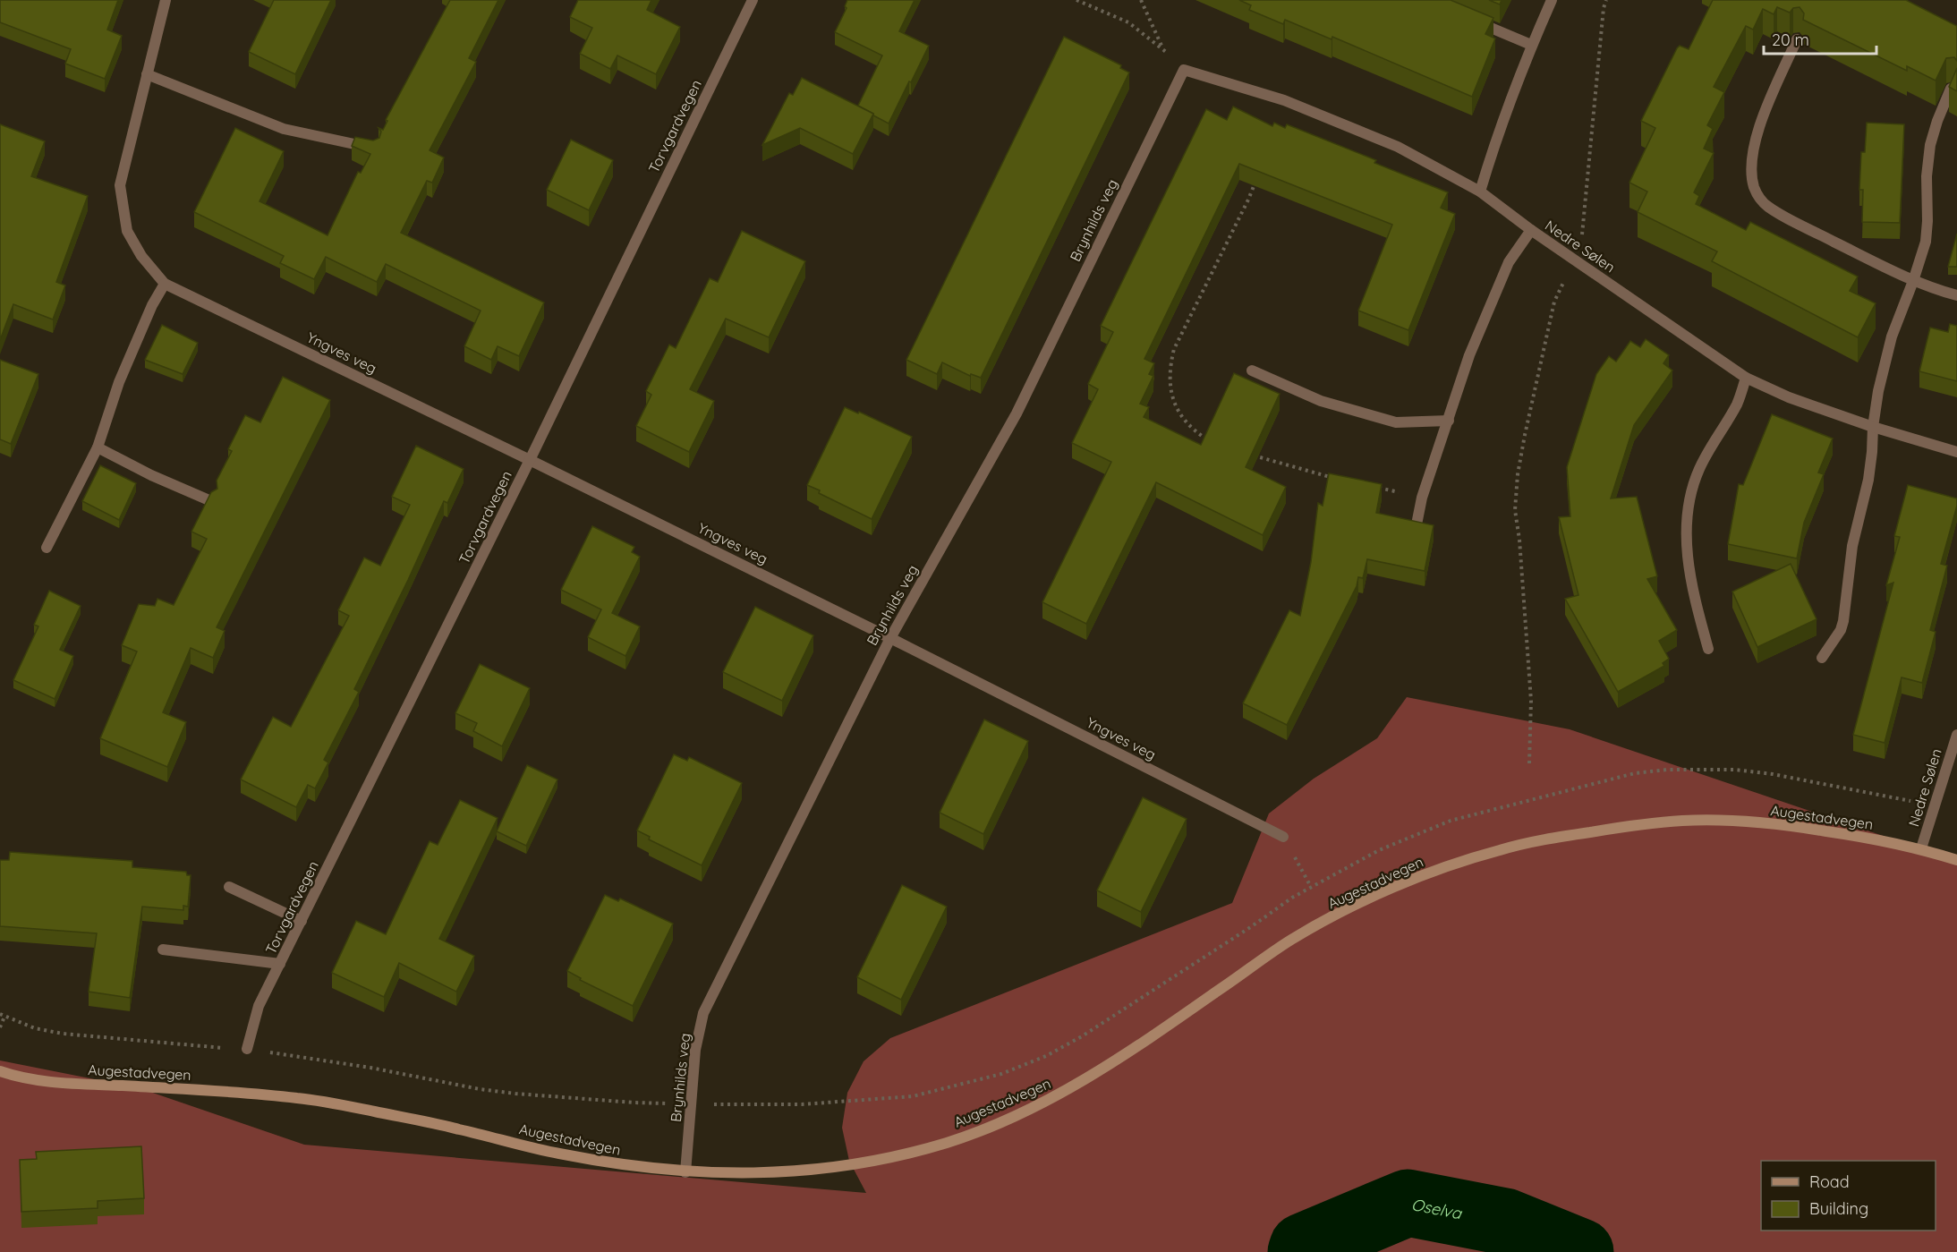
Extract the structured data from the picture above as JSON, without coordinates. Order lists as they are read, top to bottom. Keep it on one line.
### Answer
{"streets":{"main road":["Augestadvegen"],"street":["Torvgardvegen","Brynhilds veg","Nedre Sølen","Yngves veg"]},"crossings":[["Torvgardvegen","Yngves veg"],["Brynhilds veg","Nedre Sølen"],["Brynhilds veg","Yngves veg"],["Brynhilds veg","Augestadvegen"],["Nedre Sølen","Augestadvegen"]],"water":["Oselva"],"legend":["Road","Building"],"scale_bar":"20 m"}
